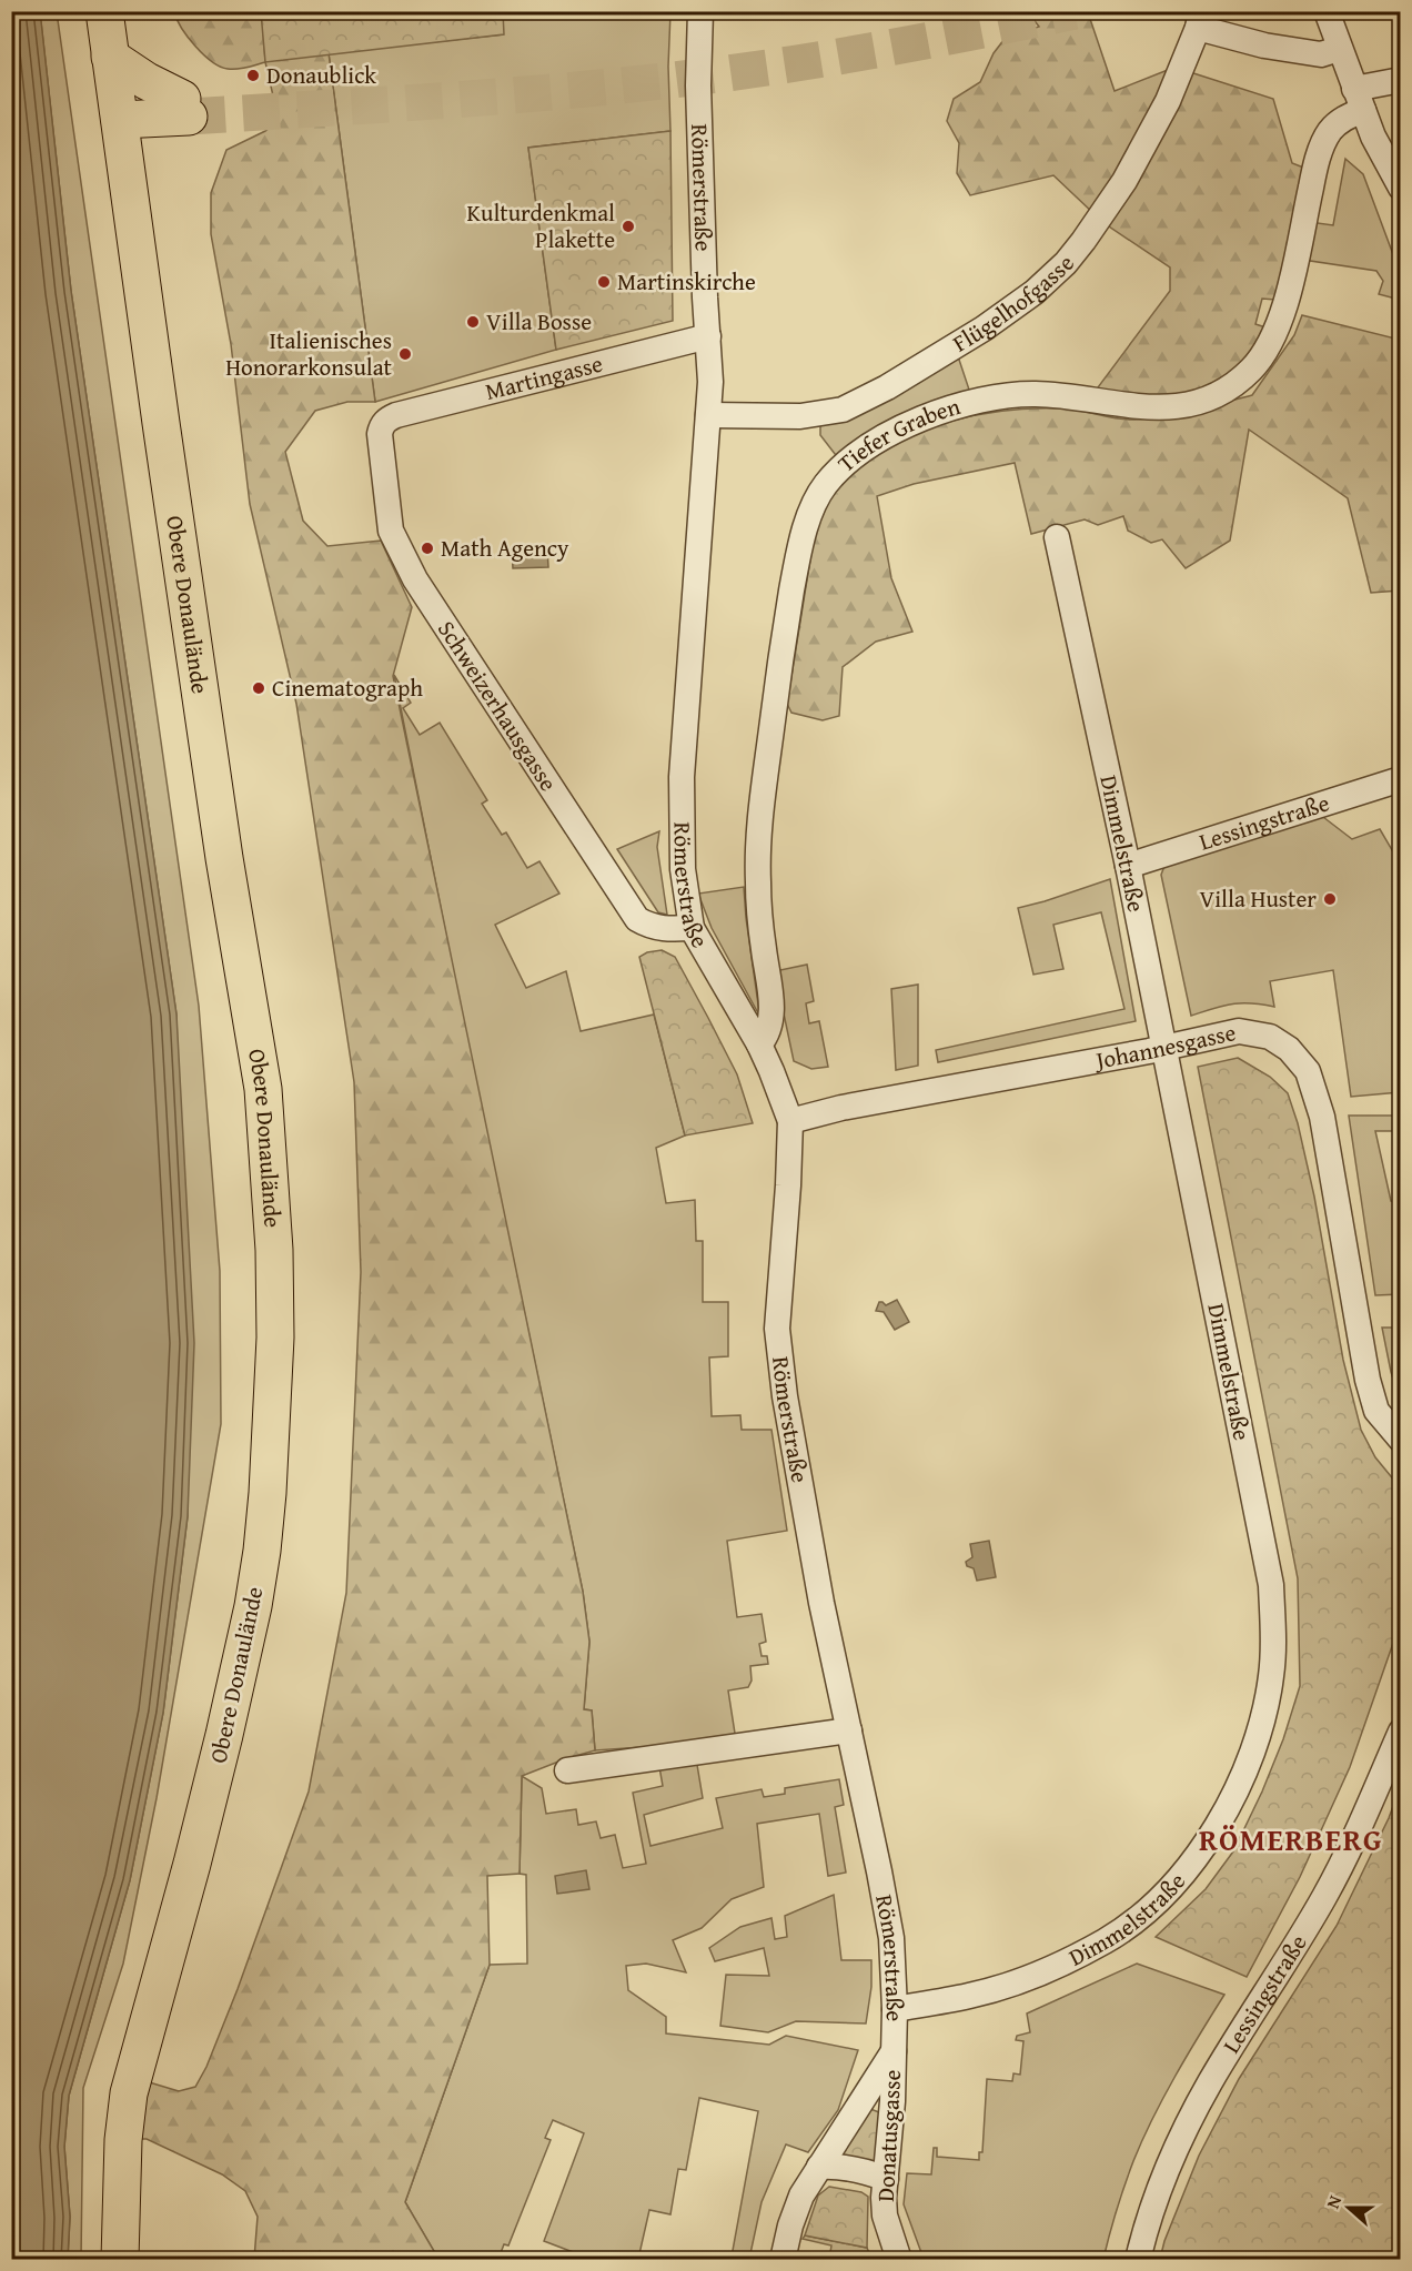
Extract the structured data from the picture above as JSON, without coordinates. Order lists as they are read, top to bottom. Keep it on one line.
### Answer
{"streets":{"main road":["Obere Donaulände"],"street":["Römerstraße","Flügelhofgasse","Martingasse","Tiefer Graben","Schweizerhausgasse","Lessingstraße","Dimmelstraße","Johannesgasse","Donatusgasse"]},"crossings":[["Römerstraße","Flügelhofgasse"],["Römerstraße","Martingasse"],["Römerstraße","Tiefer Graben"],["Römerstraße","Schweizerhausgasse"],["Römerstraße","Dimmelstraße"],["Römerstraße","Johannesgasse"],["Römerstraße","Donatusgasse"],["Martingasse","Schweizerhausgasse"],["Lessingstraße","Dimmelstraße"],["Dimmelstraße","Johannesgasse"]],"districts":["RÖMERBERG"],"places":["Donaublick","Kulturdenkmal Plakette","Martinskirche","Villa Bosse","Italienisches Honorarkonsulat","Math Agency","Cinematograph","Villa Huster"],"north":"left"}
